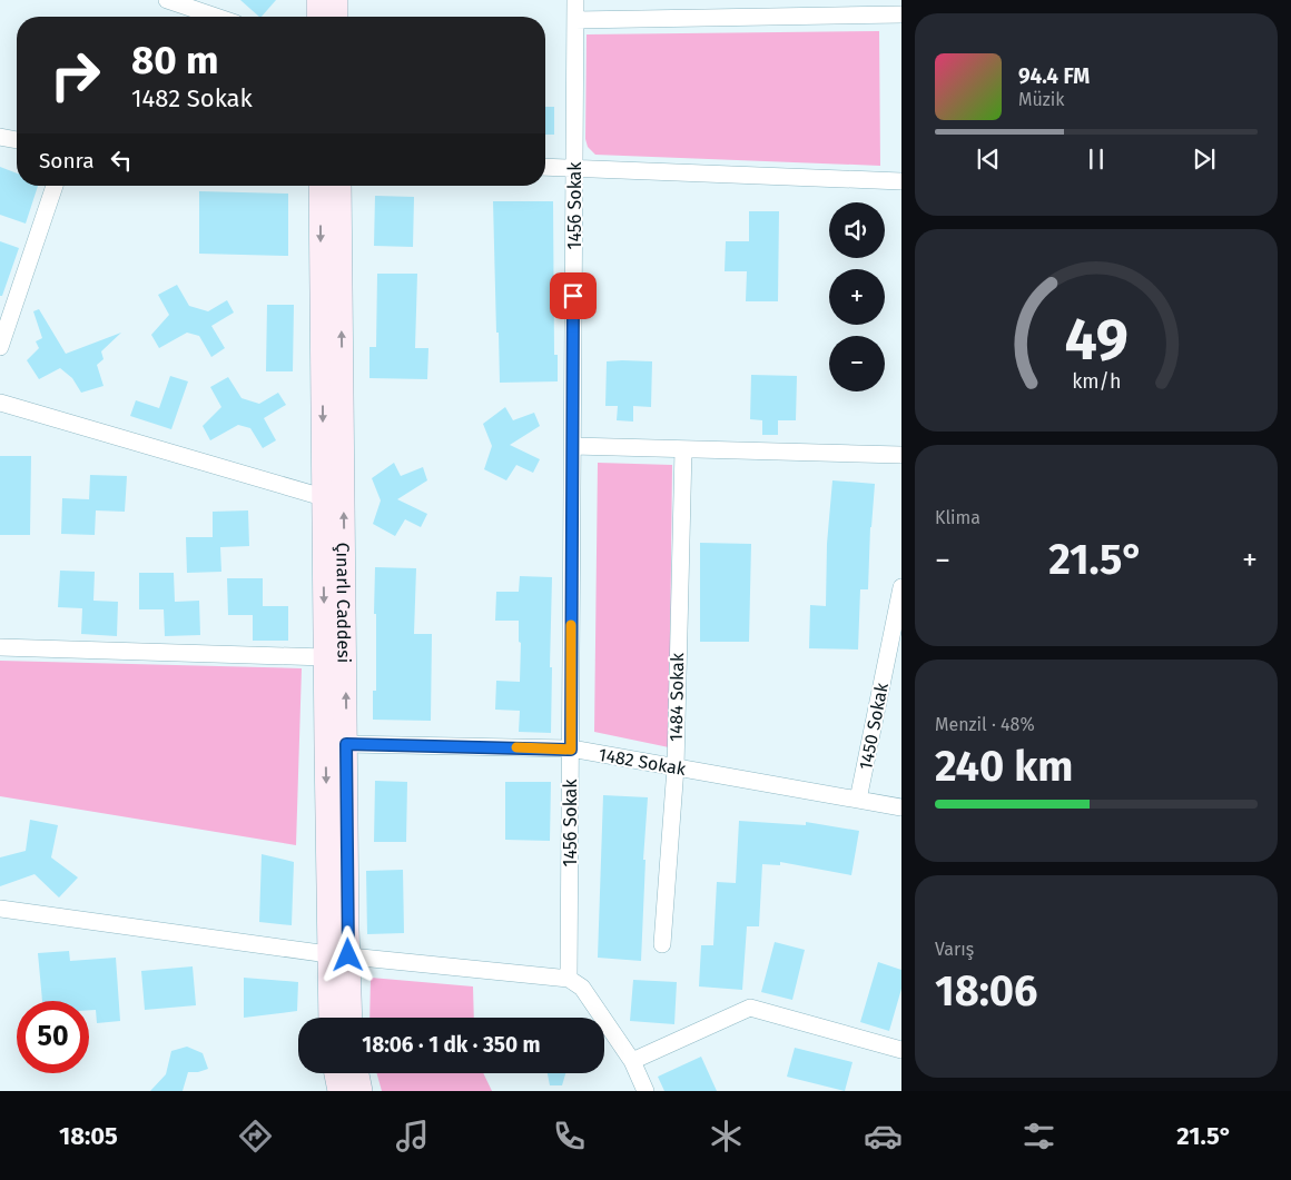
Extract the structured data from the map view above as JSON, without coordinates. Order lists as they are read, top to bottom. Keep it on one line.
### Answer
{"streets":{"main road":["Çınarlı Caddesi"],"street":["1456 Sokak","1484 Sokak","1450 Sokak","1482 Sokak"]},"crossings":[["1456 Sokak","1482 Sokak"],["Çınarlı Caddesi","1482 Sokak"],["1484 Sokak","1482 Sokak"],["1450 Sokak","1482 Sokak"]],"page":{"turn":["80 m","1482 Sokak"],"song":["94.4 FM","Müzik"],"then":"Sonra","map_buttons":["+","−"],"tile":["Klima",["Menzil · 48%","240 km"],["Varış","18:06"]],"heat":["−","21.5°","+"],"limit":"50","trip":"18:06 · 1 dk · 350 m","tabs":["18:05","21.5°"],"gauge":["49","km/h"]}}
